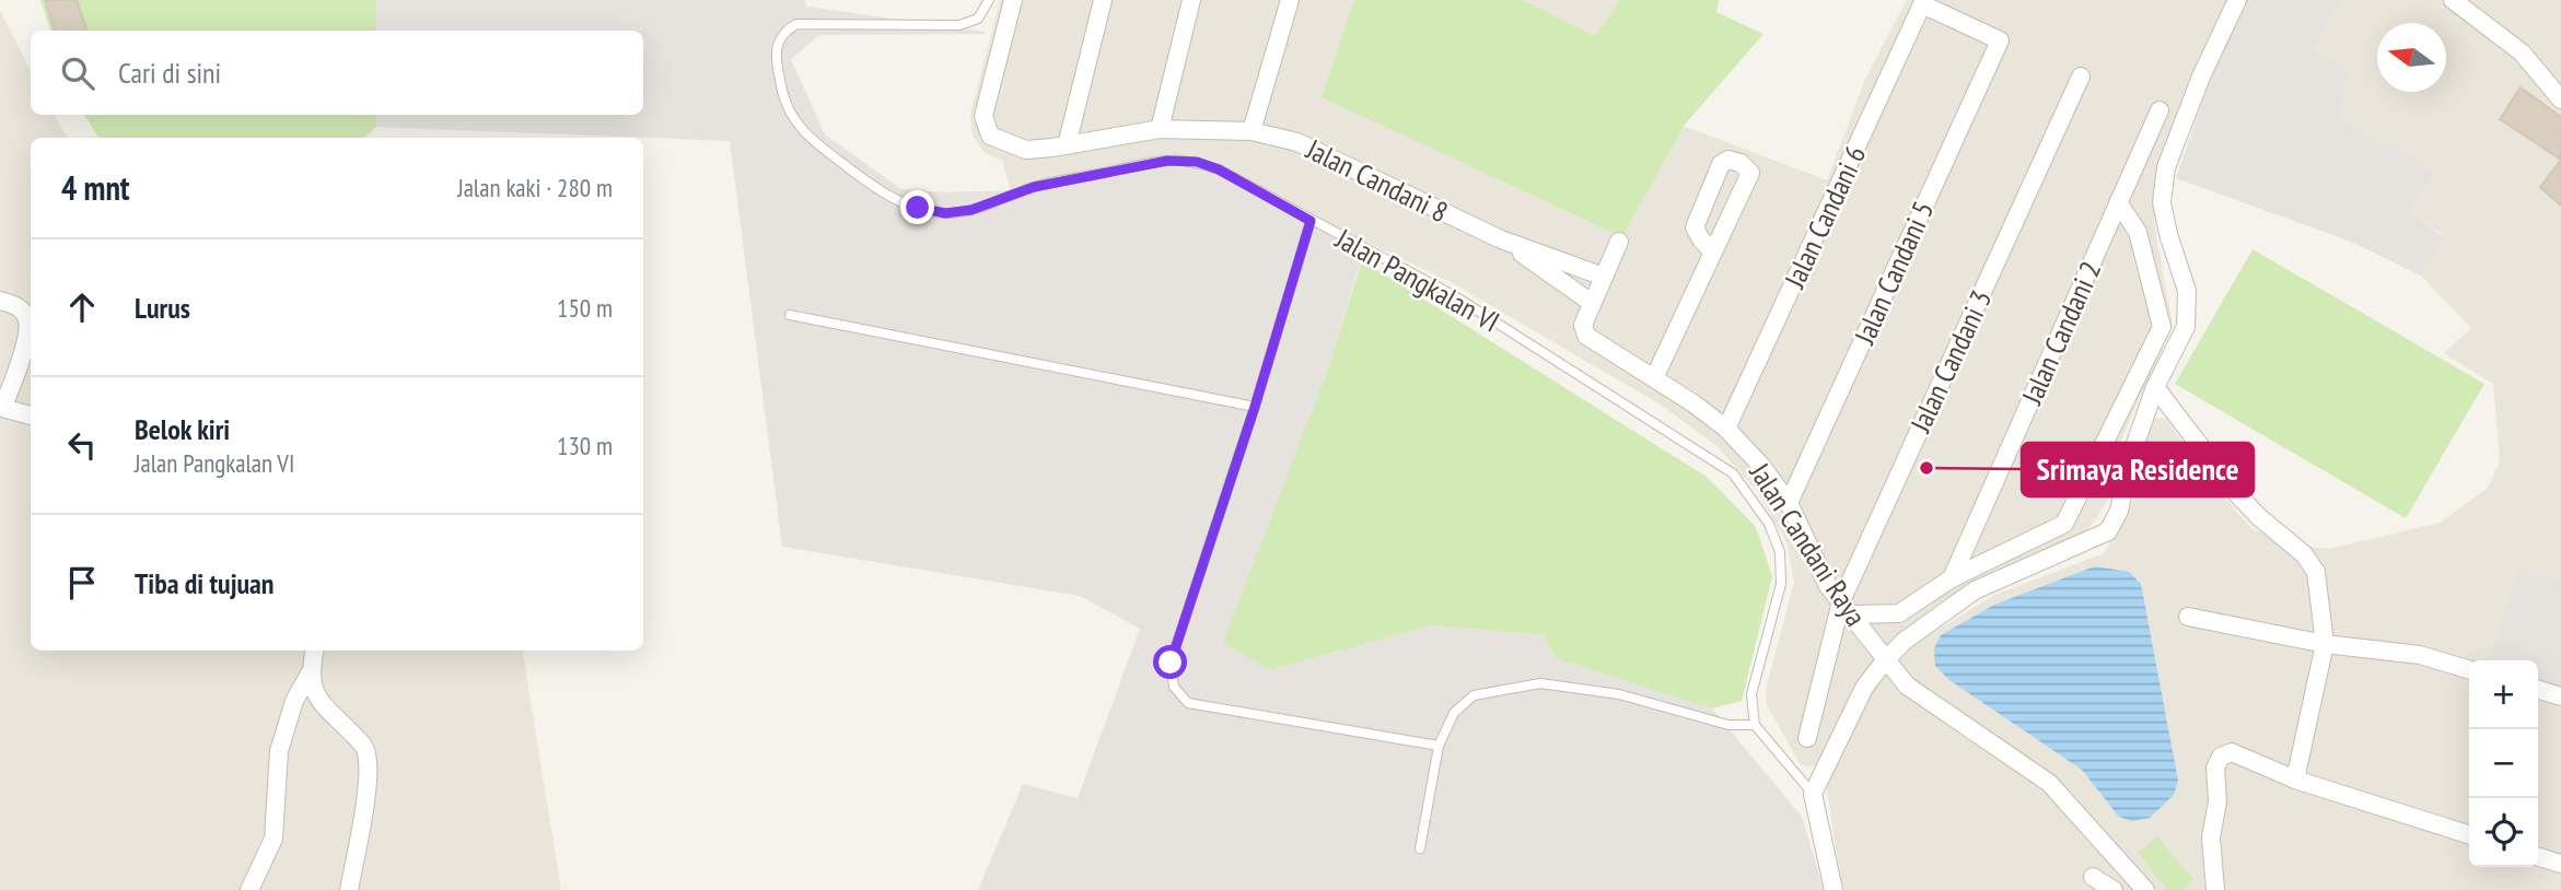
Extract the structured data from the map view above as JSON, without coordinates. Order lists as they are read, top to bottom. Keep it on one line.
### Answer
{"streets":{"street":["Jalan Candani 8","Jalan Candani 6","Jalan Candani 5","Jalan Candani 2","Jalan Candani 3","Jalan Candani Raya"],"lane":["Jalan Pangkalan VI"]},"crossings":[["Jalan Candani 8","Jalan Candani Raya"],["Jalan Candani 6","Jalan Candani 5"],["Jalan Candani 6","Jalan Candani Raya"],["Jalan Candani 5","Jalan Candani Raya"],["Jalan Candani 3","Jalan Candani Raya"]],"places":["Srimaya Residence"],"north":"left","page":{"search":"Cari di sini","heading":["4 mnt","Jalan kaki · 280 m"],"list":[["Lurus","150 m"],["Belok kiri","Jalan Pangkalan VI","130 m"],"Tiba di tujuan"],"map_buttons":["+","−"]}}
